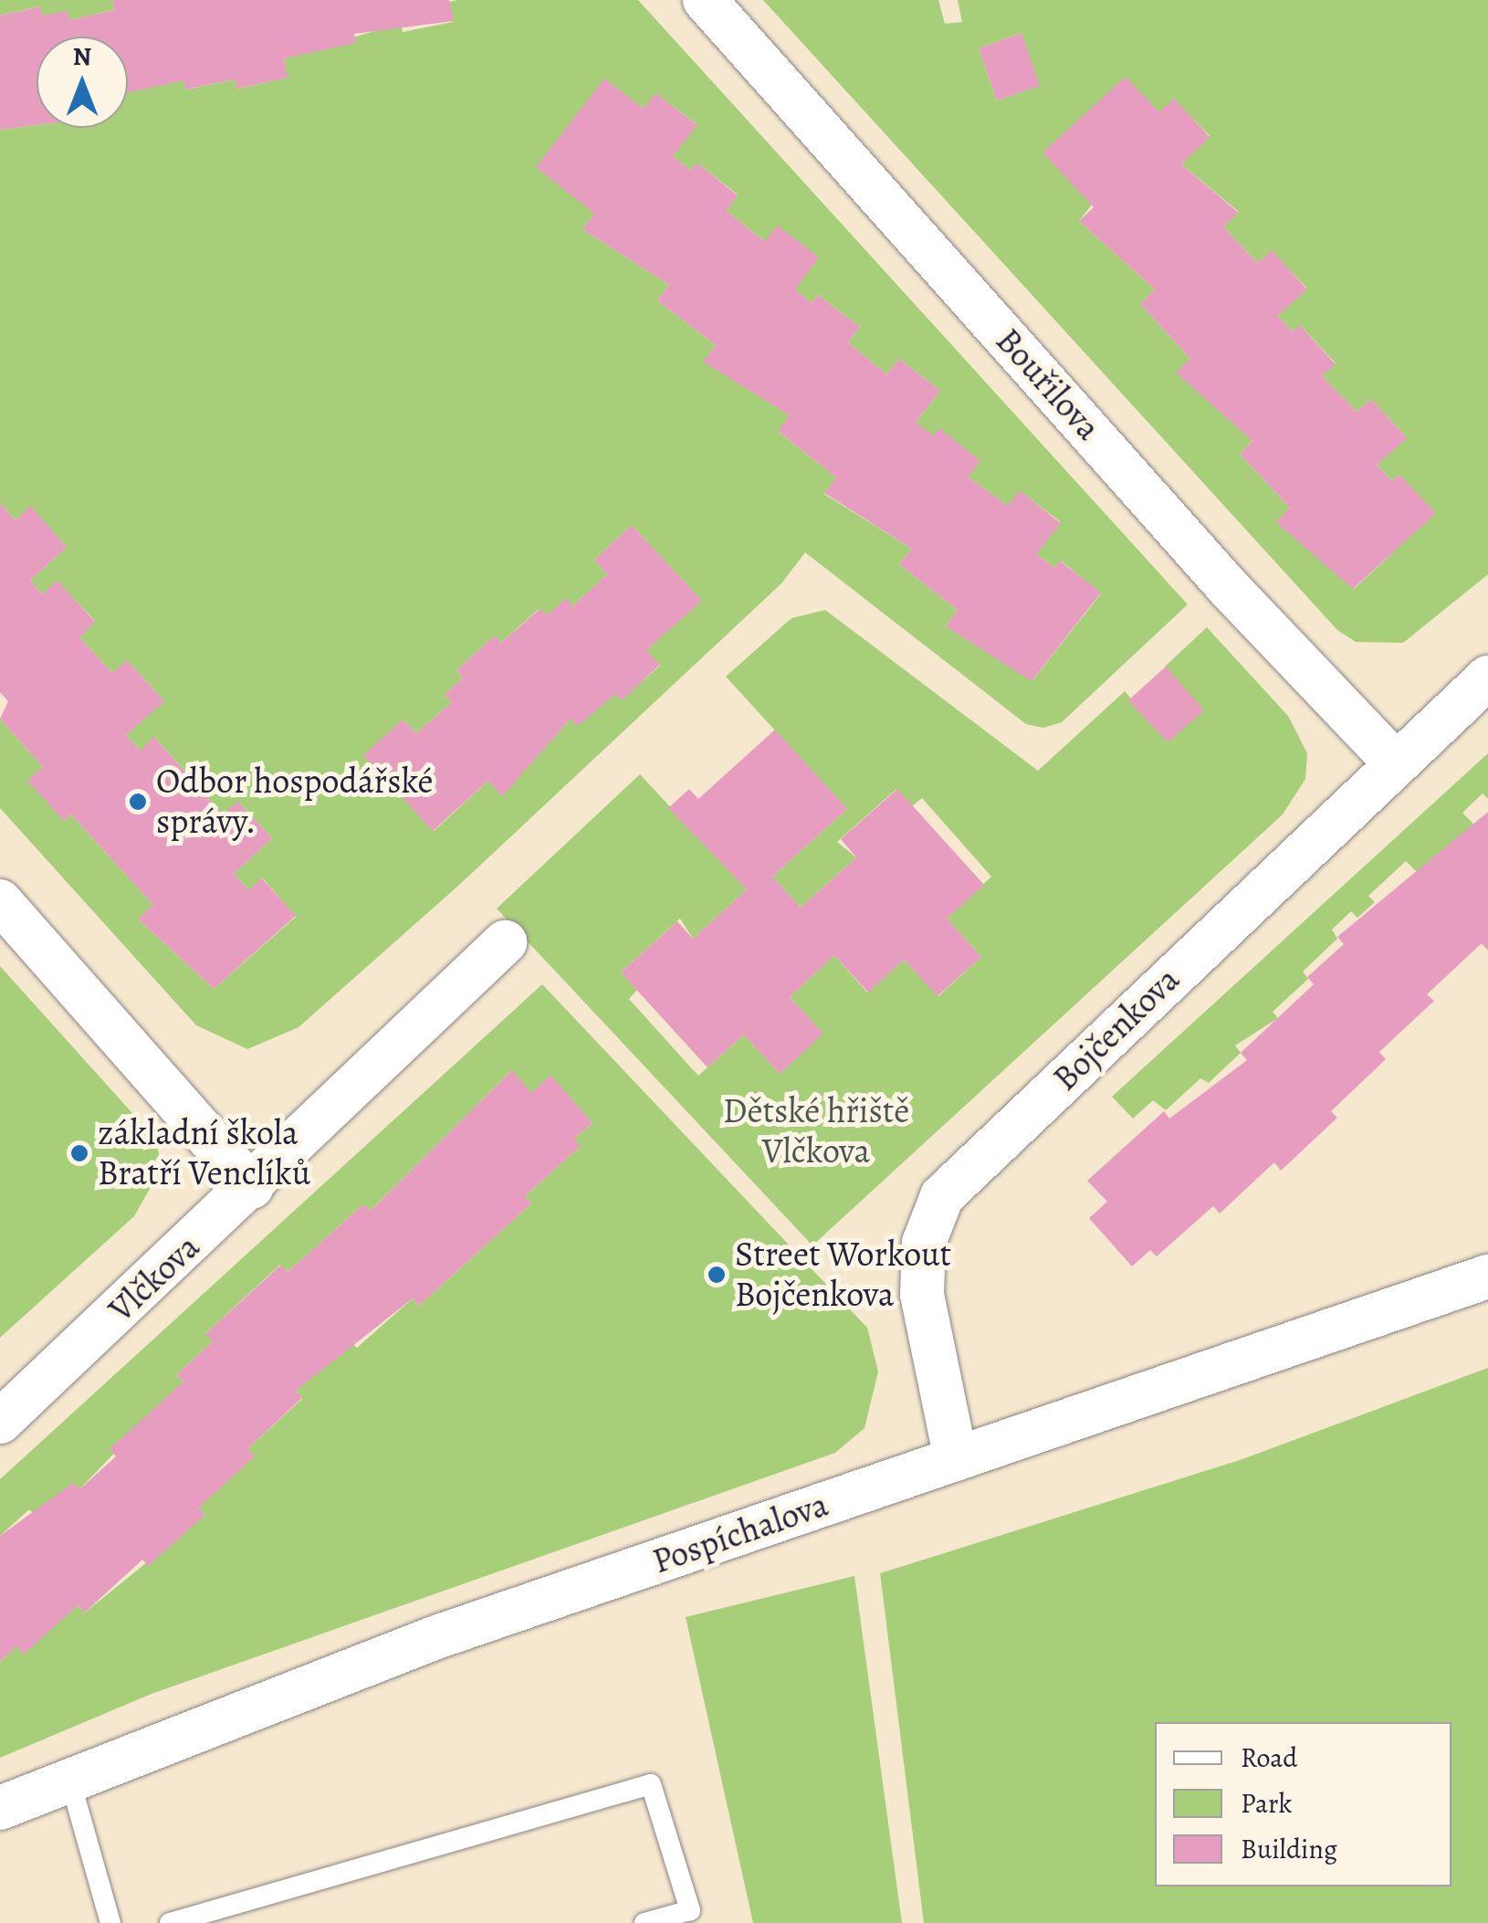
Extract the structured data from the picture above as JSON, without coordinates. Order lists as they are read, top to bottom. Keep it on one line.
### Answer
{"streets":{"street":["Bouřilova","Bojčenkova","Vlčkova","Pospíchalova"]},"crossings":[["Bouřilova","Bojčenkova"],["Bojčenkova","Pospíchalova"]],"parks":["Dětské hřiště Vlčkova"],"places":["Odbor hospodářské správy.","základní škola Bratří Venclíků","Street Workout Bojčenkova"],"legend":["Road","Park","Building"],"north":"top"}
